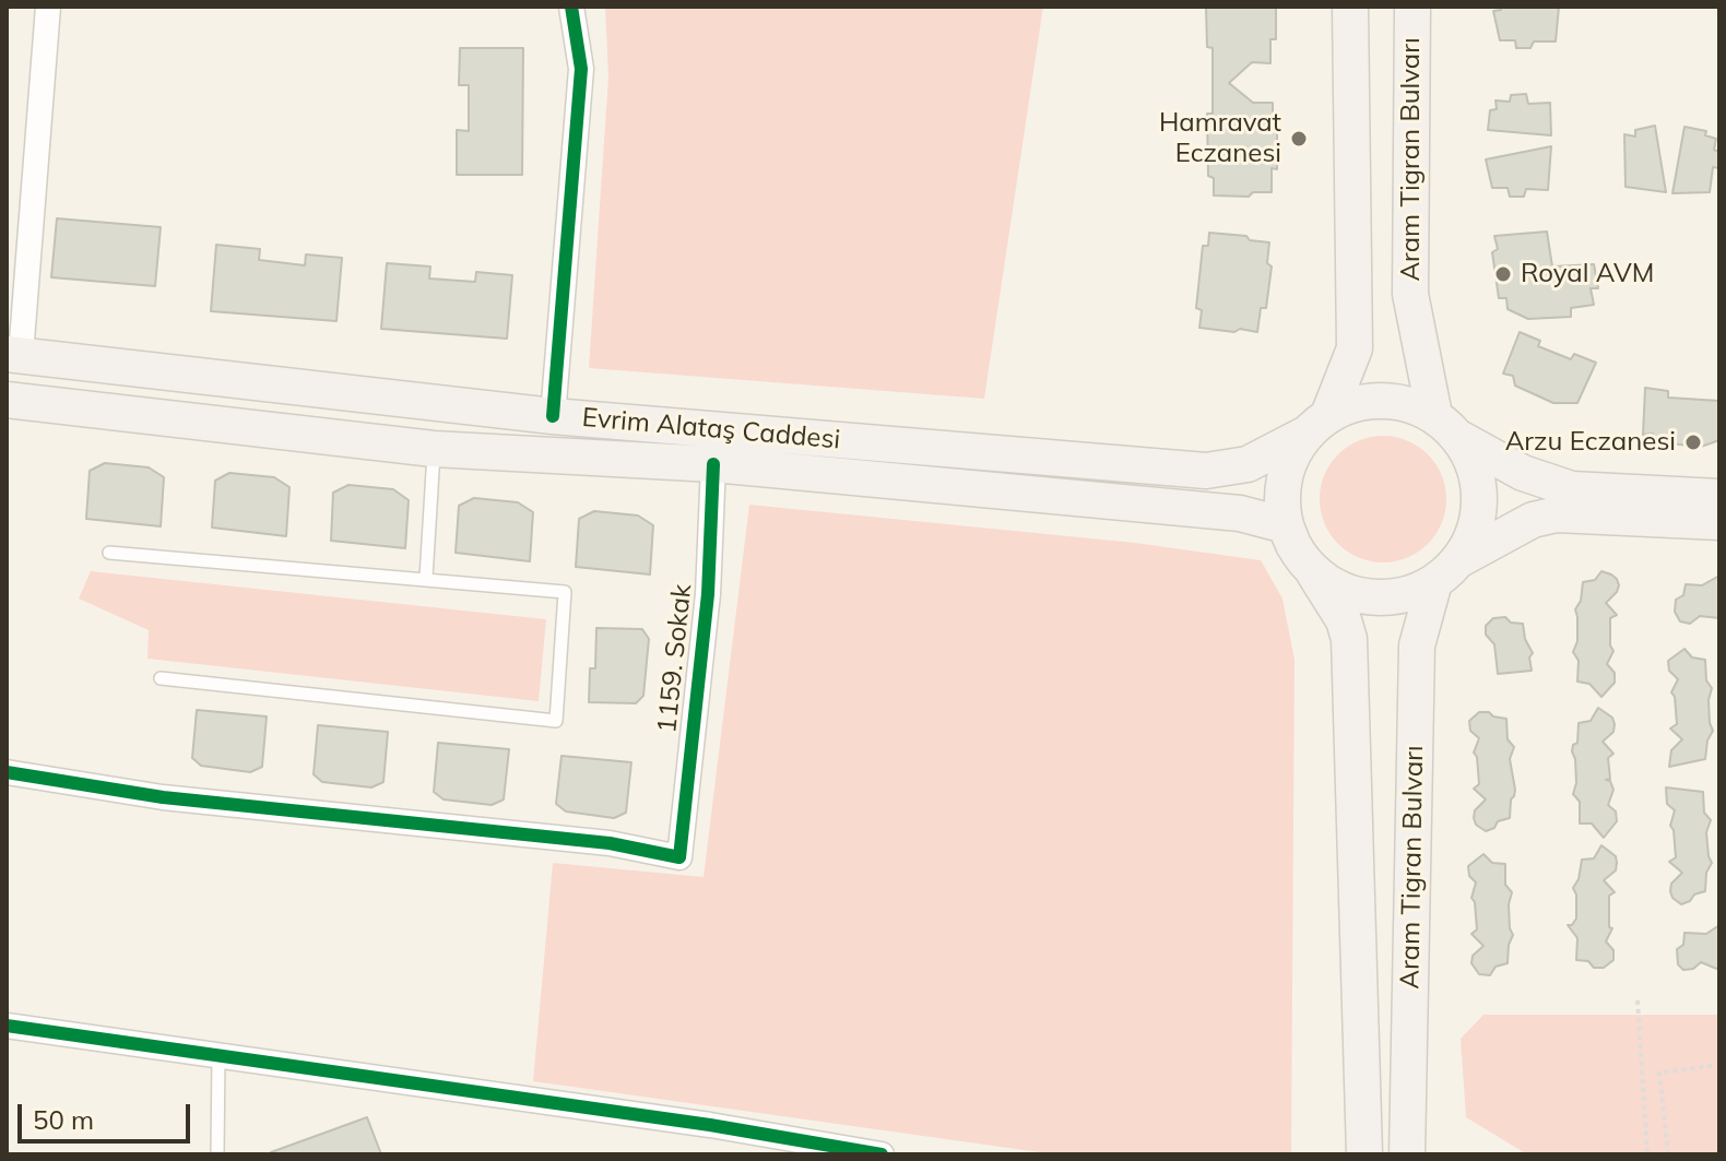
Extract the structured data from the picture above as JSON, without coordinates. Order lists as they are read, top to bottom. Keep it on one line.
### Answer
{"streets":{"main road":["Aram Tigran Bulvarı","Evrim Alataş Caddesi"],"street":["1159. Sokak"]},"crossings":[["Aram Tigran Bulvarı","Evrim Alataş Caddesi"]],"places":["Hamravat Eczanesi","Royal AVM","Arzu Eczanesi"],"scale_bar":"50 m"}
